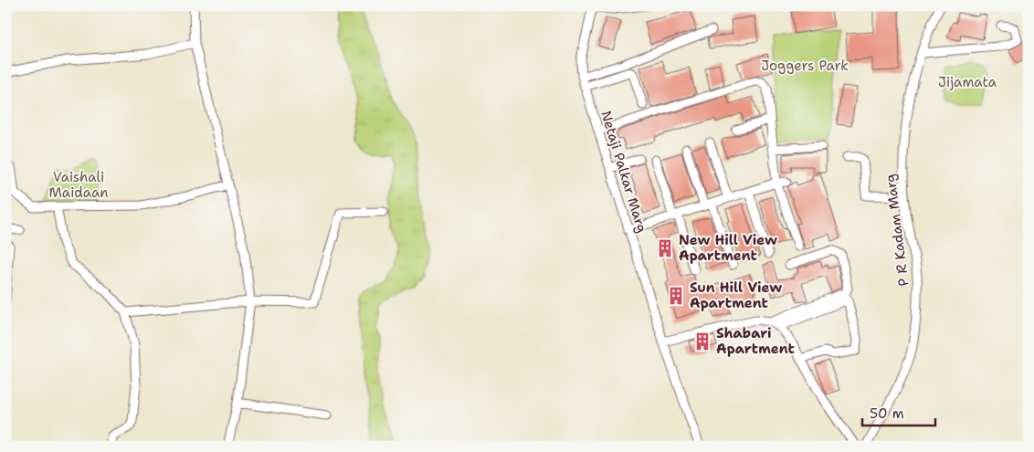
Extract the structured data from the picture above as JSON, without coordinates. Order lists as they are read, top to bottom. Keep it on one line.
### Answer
{"streets":{"street":["Netaji Palkar Marg","P R Kadam Marg"]},"parks":["Joggers Park","Jijamata","Vaishali Maidaan"],"places":{"building":["New Hill View Apartment","Sun Hill View Apartment","Shabari Apartment"]},"scale_bar":"50 m"}
